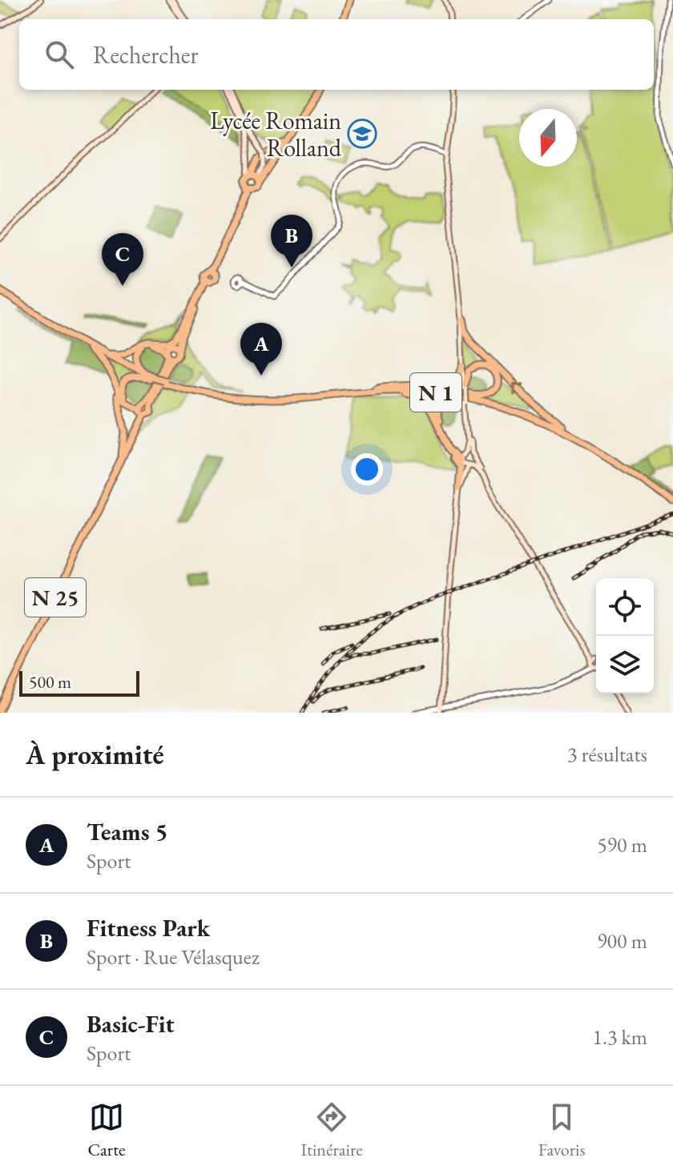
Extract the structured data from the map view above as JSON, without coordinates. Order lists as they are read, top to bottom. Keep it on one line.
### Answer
{"streets":{"main road":["N 1","N 25"]},"crossings":[["N 1","N 25"]],"places":{"school or university":["Lycée Romain Rolland"]},"scale_bar":"500 m","north":"bottom","page":{"search":"Rechercher","pins":["B","C","A"],"scale":"500 m","heading":["À proximité","3 résultats"],"list":[{"mark":"A","name":"Teams 5","note":"Sport","value":"590 m"},{"mark":"B","name":"Fitness Park","note":"Sport · Rue Vélasquez","value":"900 m"},{"mark":"C","name":"Basic-Fit","note":"Sport","value":"1.3 km"}],"nav":["Carte","Itinéraire","Favoris"]}}
